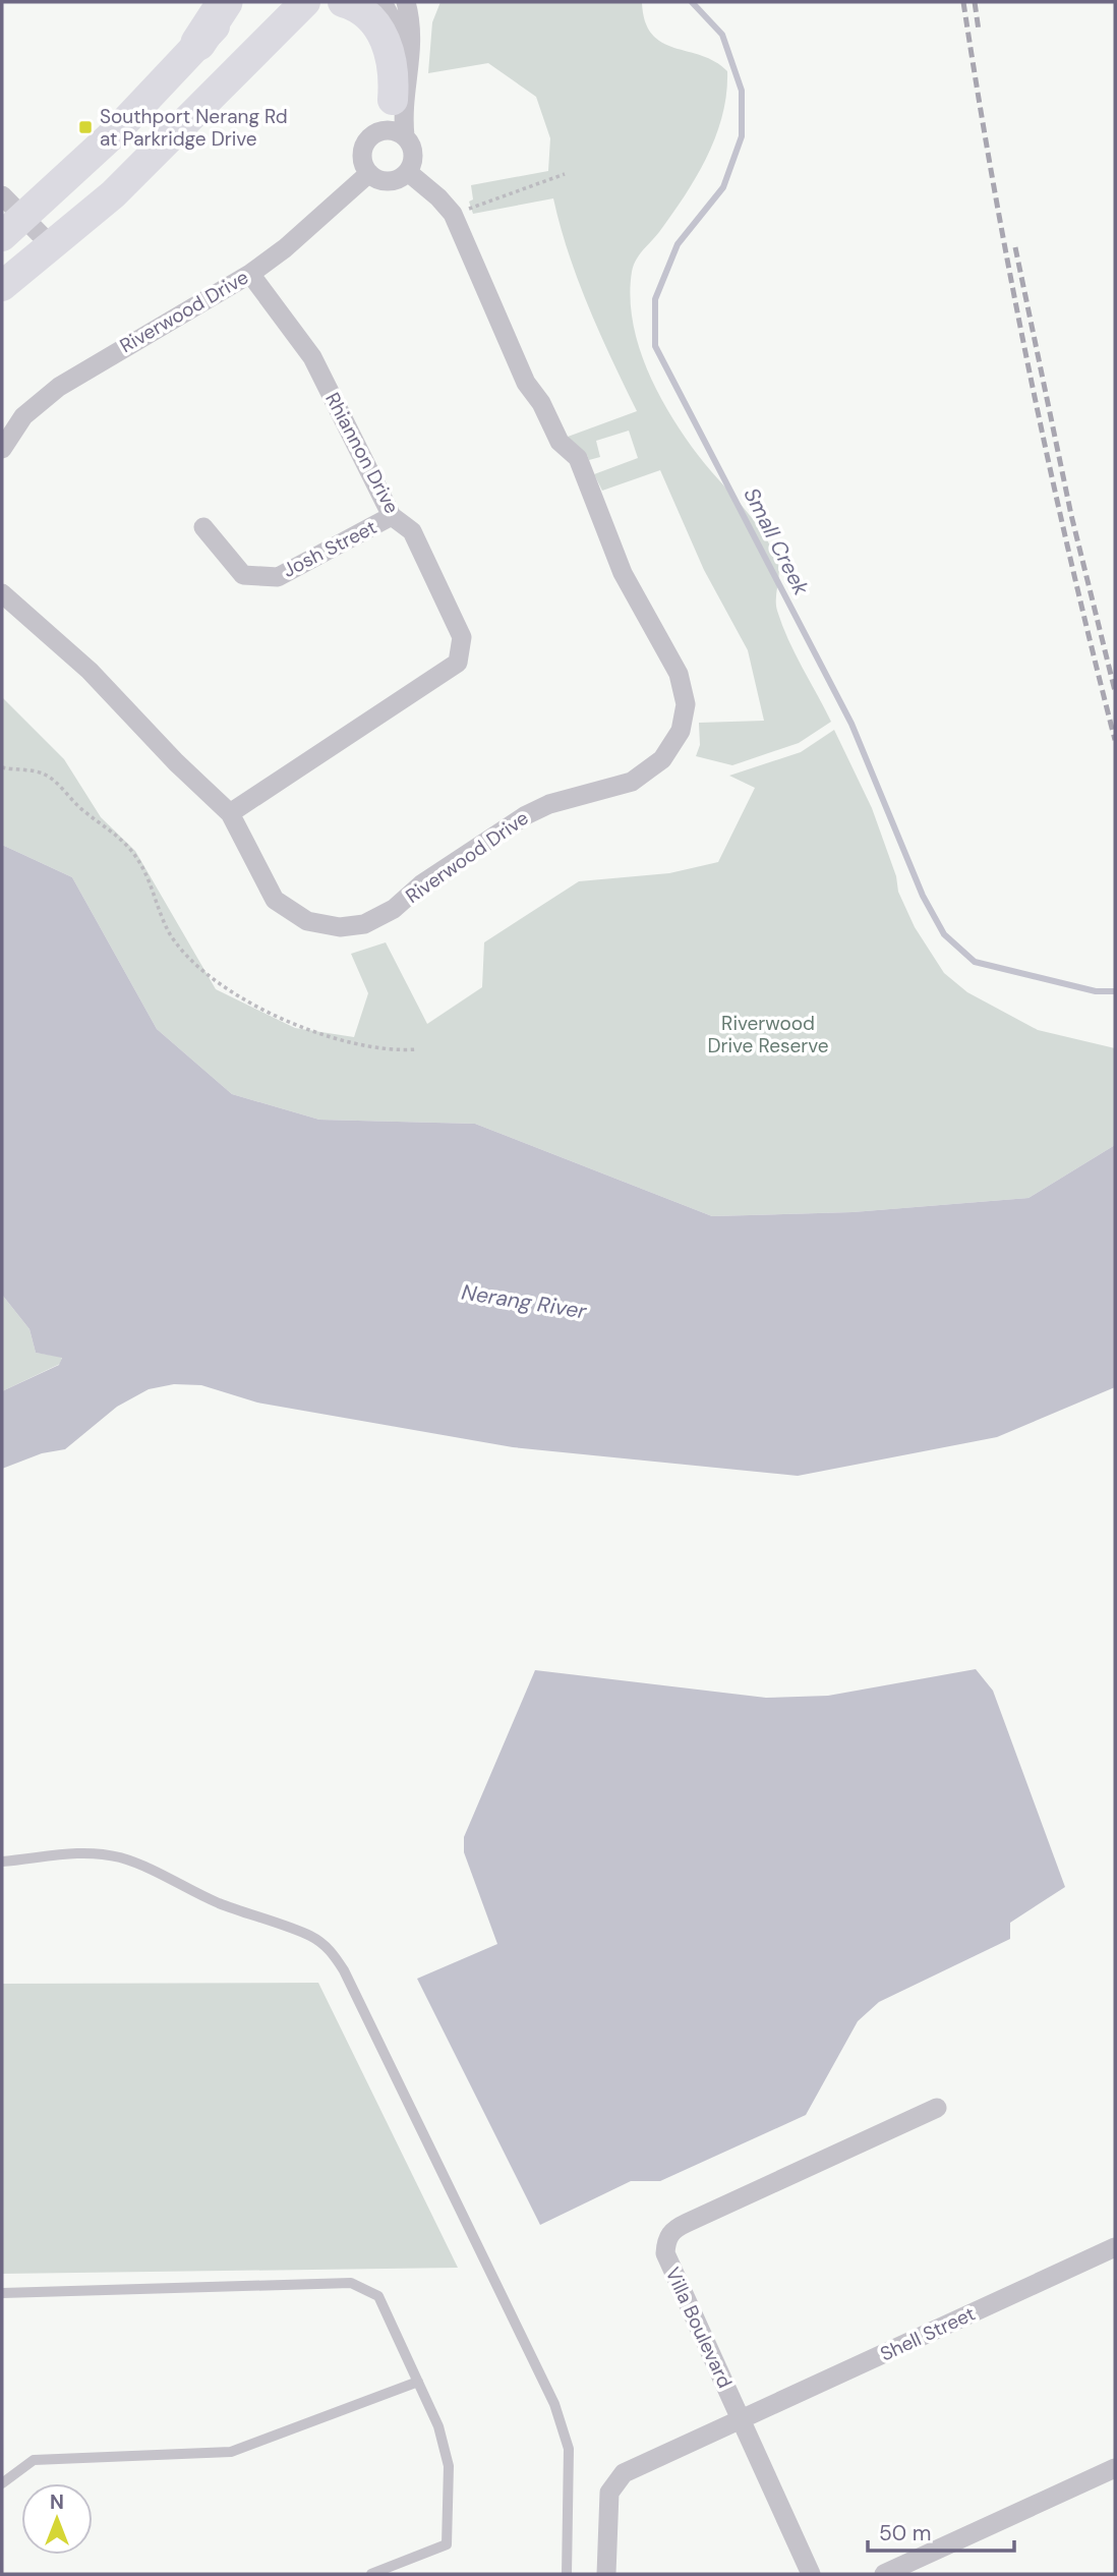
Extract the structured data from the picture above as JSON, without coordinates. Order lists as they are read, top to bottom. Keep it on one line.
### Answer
{"streets":{"street":["Riverwood Drive","Rhiannon Drive","Josh Street","Villa Boulevard","Shell Street"]},"crossings":[["Riverwood Drive","Rhiannon Drive"],["Rhiannon Drive","Josh Street"],["Villa Boulevard","Shell Street"]],"water":["Small Creek","Nerang River"],"parks":["Riverwood Drive Reserve"],"places":{"transit":["Southport Nerang Rd at Parkridge Drive"]},"scale_bar":"50 m","north":"top"}
